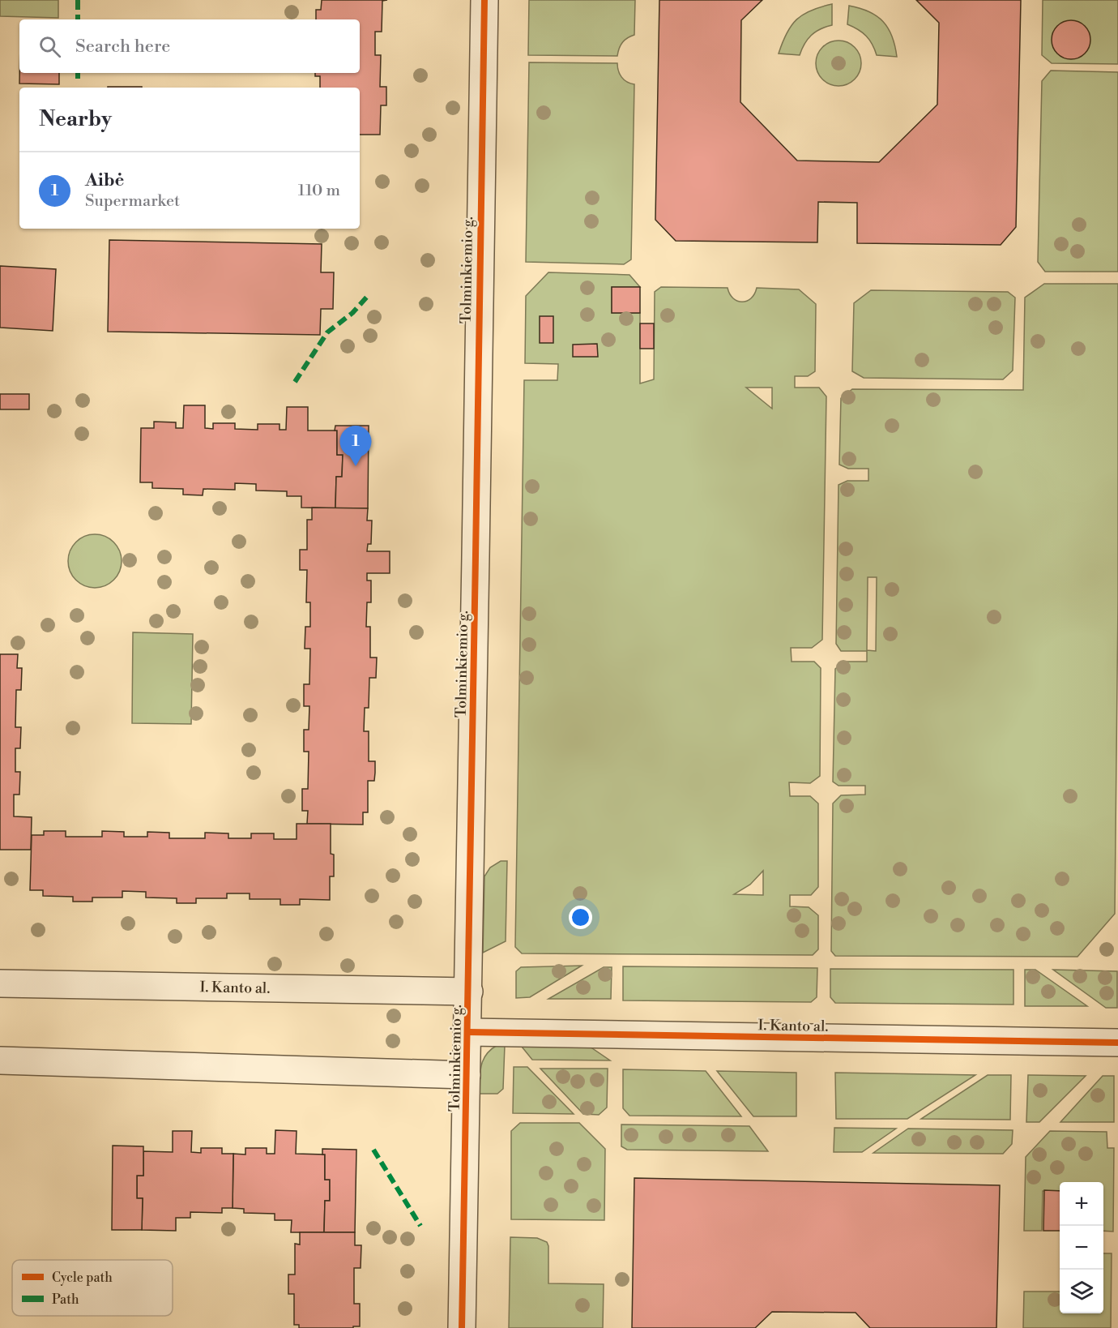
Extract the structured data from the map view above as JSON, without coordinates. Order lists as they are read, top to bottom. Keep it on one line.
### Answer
{"streets":{"street":["Tolminkiemio g.","I. Kanto al."]},"crossings":[["Tolminkiemio g.","I. Kanto al."]],"legend":["Cycle path","Path"],"page":{"search":"Search here","heading":"Nearby","list":[{"mark":"1","name":"Aibė","note":"Supermarket","value":"110 m"}],"pins":"1","map_buttons":["+","−"]}}
